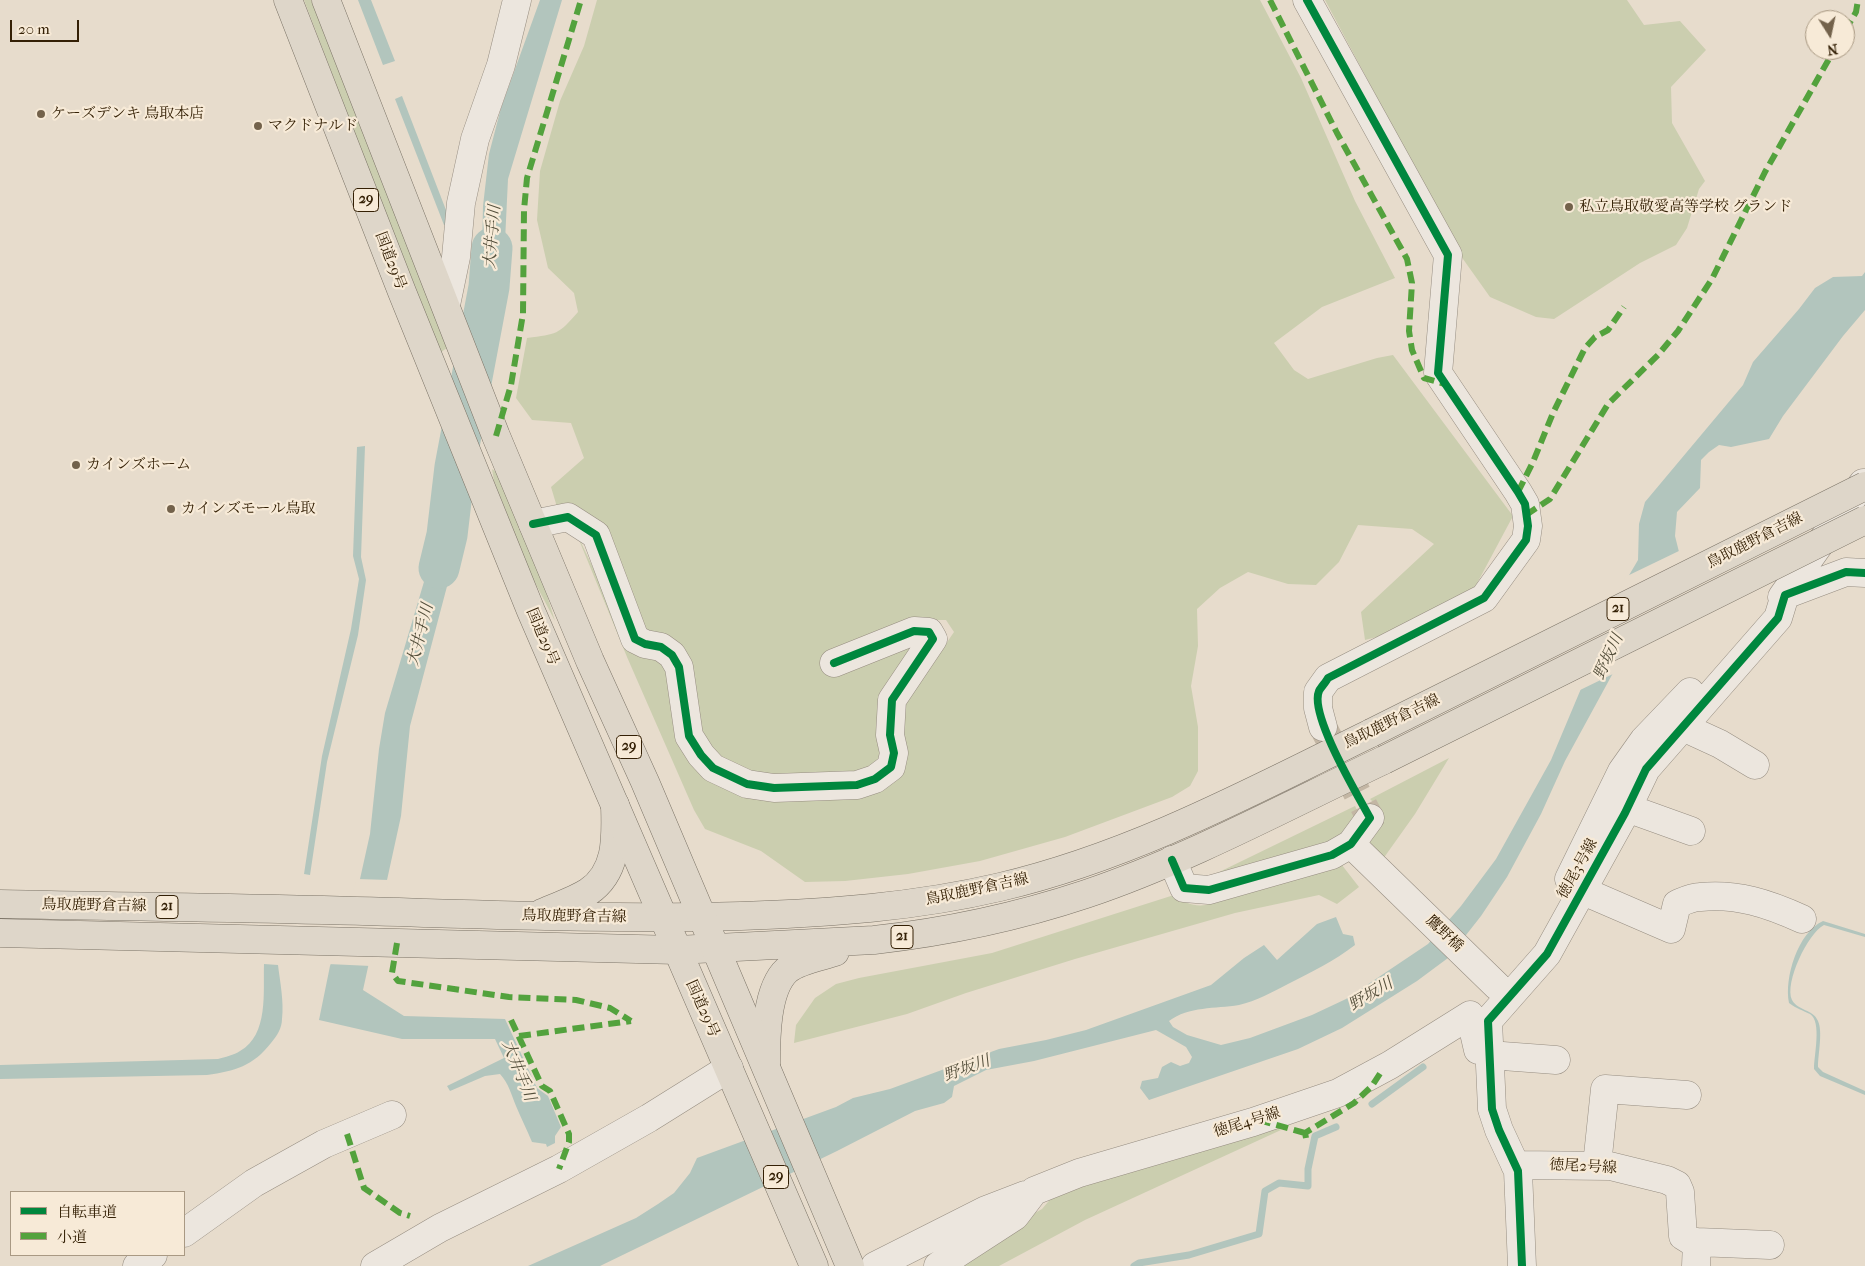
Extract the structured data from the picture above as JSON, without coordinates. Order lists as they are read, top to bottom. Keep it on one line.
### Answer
{"streets":{"main road":["29","国道29号","鳥取鹿野倉吉線","21"],"street":["徳尾3号線","鷹野橋","徳尾4号線","徳尾2号線"]},"crossings":[["29","鳥取鹿野倉吉線"],["国道29号","鳥取鹿野倉吉線"],["徳尾3号線","徳尾4号線"],["徳尾3号線","徳尾2号線"],["鷹野橋","徳尾4号線"]],"water":["大井手川","野坂川"],"places":["ケーズデンキ 鳥取本店","マクドナルド","私立鳥取敬愛高等学校 グランド","カインズホーム","カインズモール鳥取"],"legend":["自転車道","小道"],"scale_bar":"20 m","north":"bottom"}
